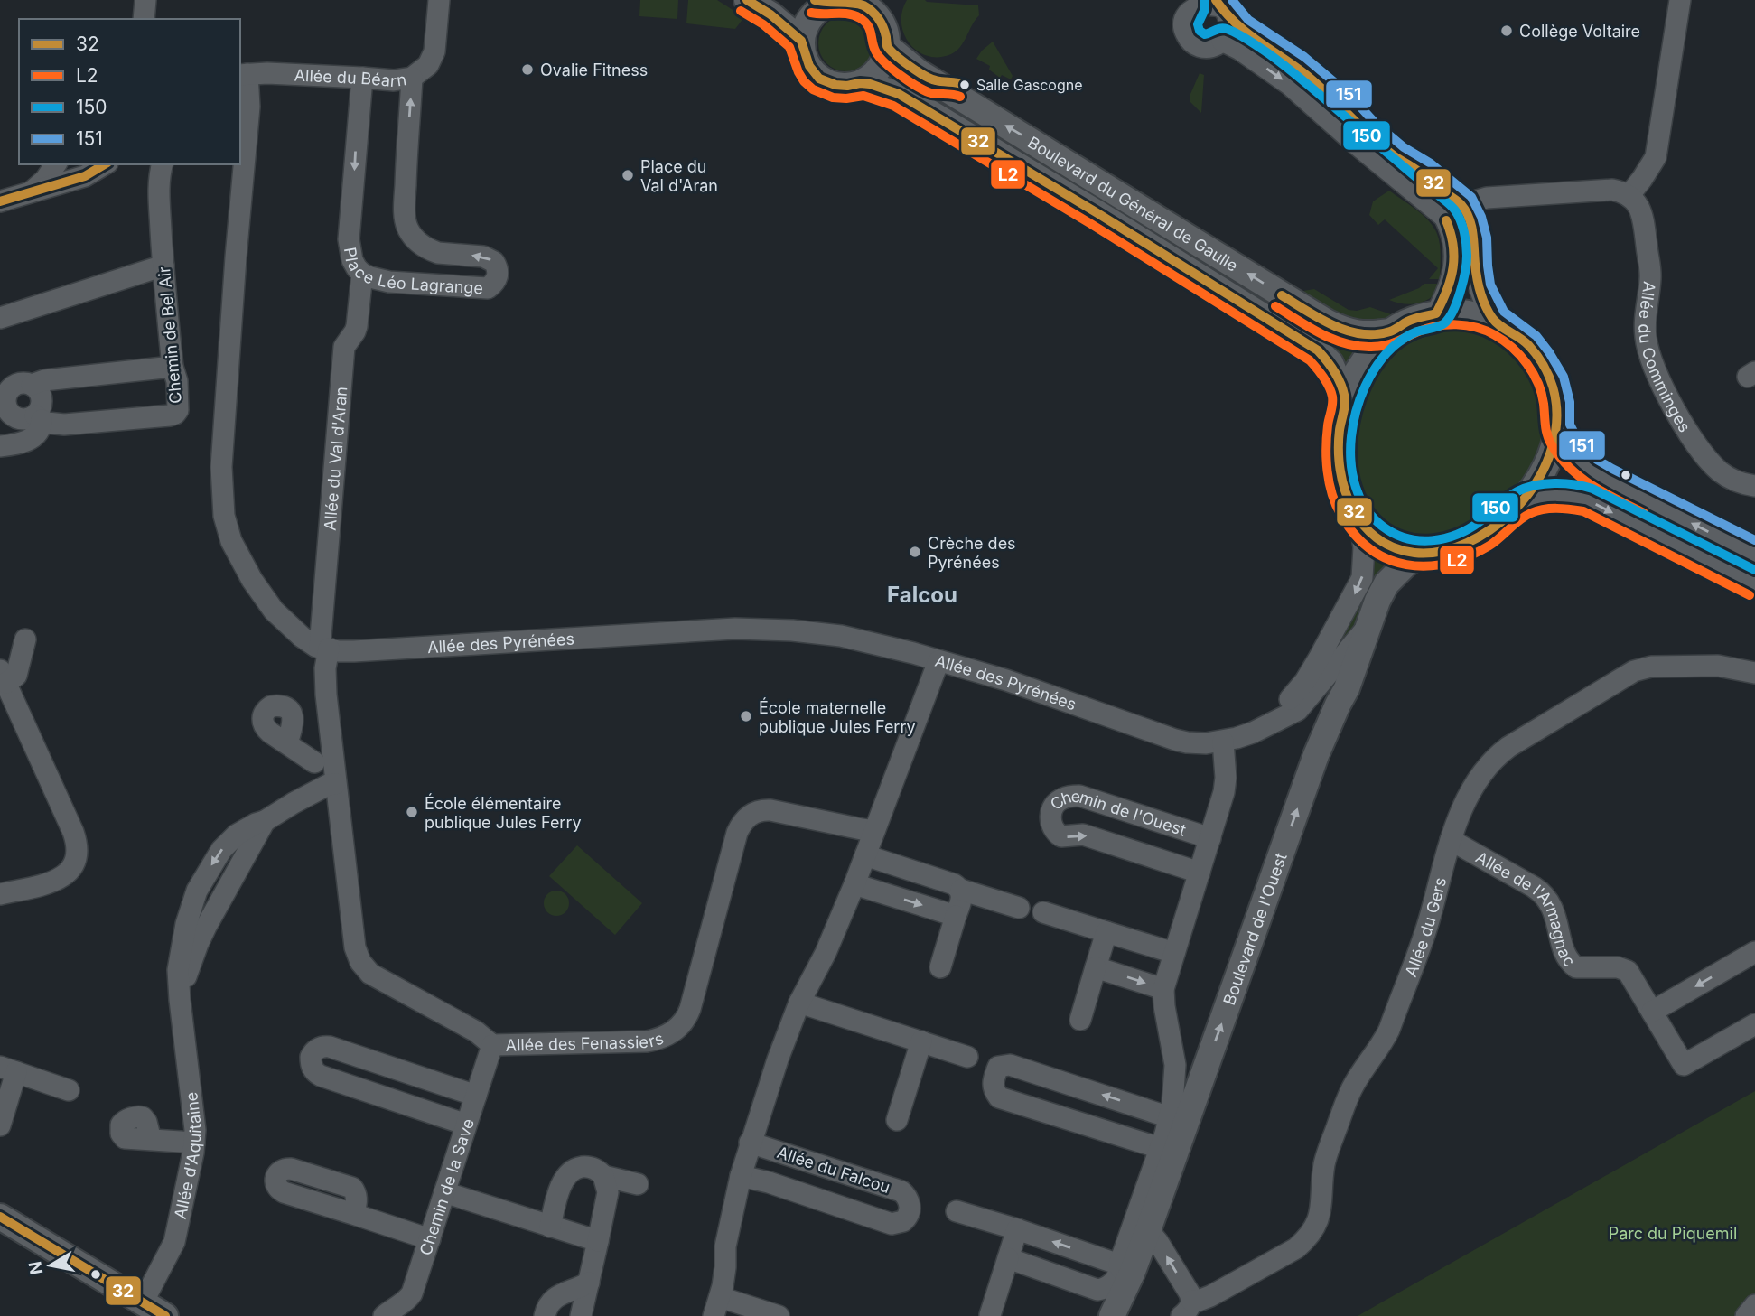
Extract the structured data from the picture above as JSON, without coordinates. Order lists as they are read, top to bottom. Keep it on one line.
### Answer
{"streets":{"street":["Allée du Béarn","Boulevard du Général de Gaulle","Place Léo Lagrange","Chemin de Bel Air","Allée du Comminges","Allée du Val d'Aran","Allée des Pyrénées","Chemin de l'Ouest","Allée de l'Armagnac","Allée du Gers","Boulevard de l'Ouest","Allée des Fenassiers","Allée d'Aquitaine","Allée du Falcou","Chemin de la Save"]},"crossings":[["Allée du Béarn","Place Léo Lagrange"],["Allée du Béarn","Allée des Pyrénées"],["Place Léo Lagrange","Allée du Val d'Aran"],["Allée du Val d'Aran","Allée des Pyrénées"],["Allée du Val d'Aran","Allée des Fenassiers"],["Allée des Pyrénées","Chemin de l'Ouest"],["Allée des Pyrénées","Boulevard de l'Ouest"],["Allée des Pyrénées","Allée des Fenassiers"],["Chemin de l'Ouest","Boulevard de l'Ouest"],["Allée de l'Armagnac","Allée du Gers"],["Allée du Gers","Boulevard de l'Ouest"],["Allée des Fenassiers","Allée d'Aquitaine"],["Allée des Fenassiers","Chemin de la Save"]],"one_way":["Boulevard de l'Ouest"],"districts":["Falcou"],"parks":["Parc du Piquemil"],"places":["Collège Voltaire","Ovalie Fitness","Salle Gascogne","Place du Val d'Aran","Crèche des Pyrénées","École maternelle publique Jules Ferry","École élémentaire publique Jules Ferry"],"lines":["transit line 32","transit line 150","transit line 151","transit line L2"],"legend":["32","L2","150","151"],"north":"left"}
